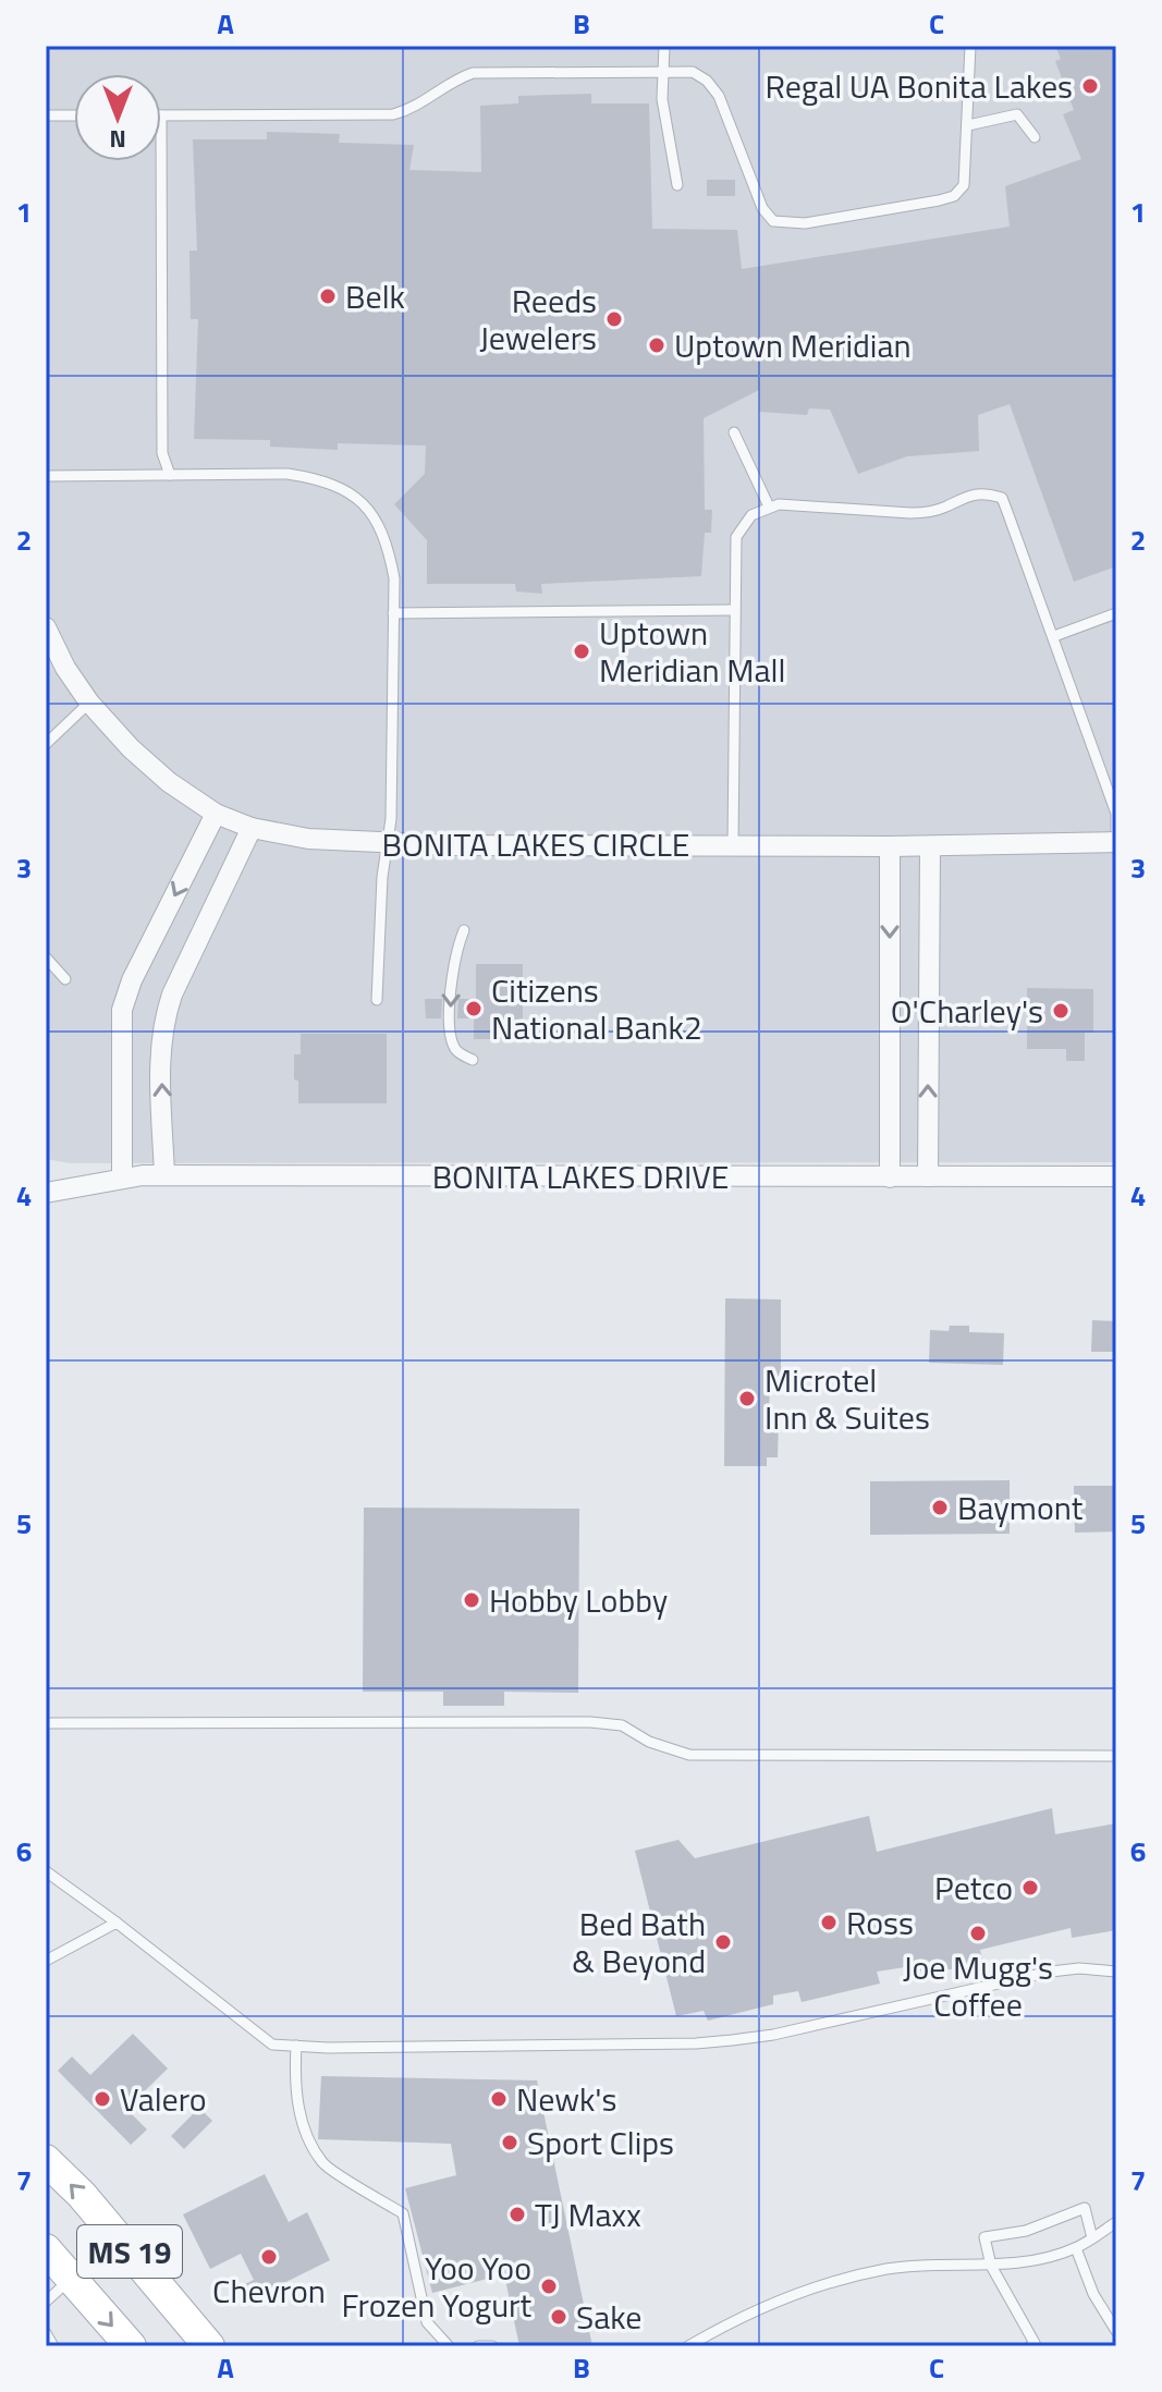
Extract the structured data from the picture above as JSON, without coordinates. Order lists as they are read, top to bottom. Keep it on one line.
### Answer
{"streets":{"main road":["MS 19"],"street":["BONITA LAKES CIRCLE","BONITA LAKES DRIVE"]},"places":["Regal UA Bonita Lakes","Belk","Reeds Jewelers","Uptown Meridian","Uptown Meridian Mall","Citizens National Bank2","O'Charley's","Microtel Inn & Suites","Baymont","Hobby Lobby","Petco","Ross","Joe Mugg's Coffee","Bed Bath & Beyond","Valero","Newk's","Sport Clips","TJ Maxx","Chevron","Yoo Yoo Frozen Yogurt","Sake"],"north":"bottom","grid":{"columns":["A","B","C"],"rows":["1","2","3","4","5","6","7"]}}
